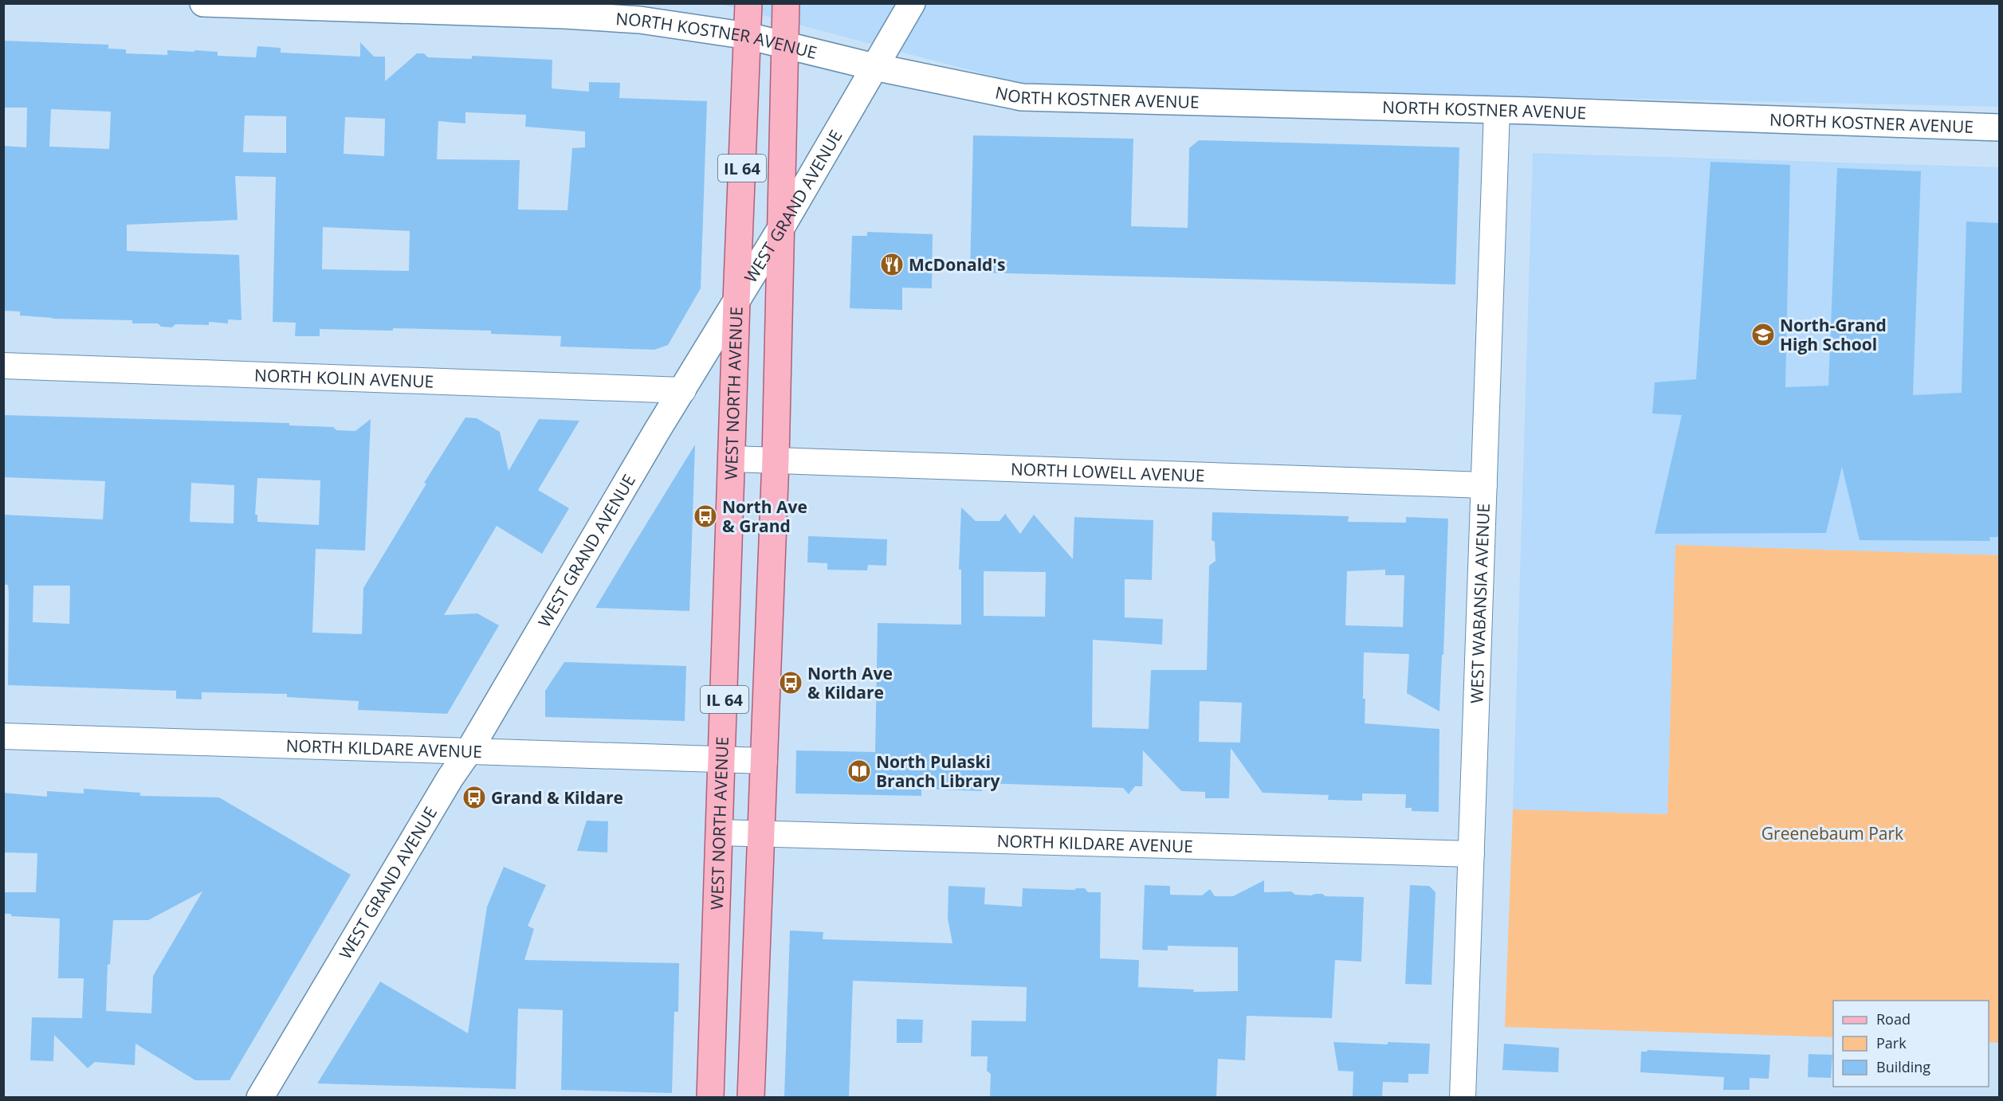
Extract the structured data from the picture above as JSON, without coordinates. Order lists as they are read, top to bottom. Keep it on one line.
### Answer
{"streets":{"main road":["IL 64","WEST NORTH AVENUE"],"street":["NORTH KOSTNER AVENUE","WEST GRAND AVENUE","NORTH KOLIN AVENUE","NORTH LOWELL AVENUE","WEST WABANSIA AVENUE","NORTH KILDARE AVENUE"]},"crossings":[["NORTH KOSTNER AVENUE","IL 64"],["NORTH KOSTNER AVENUE","WEST GRAND AVENUE"],["NORTH KOSTNER AVENUE","WEST NORTH AVENUE"],["NORTH KOSTNER AVENUE","WEST WABANSIA AVENUE"],["IL 64","WEST GRAND AVENUE"],["IL 64","NORTH LOWELL AVENUE"],["IL 64","NORTH KILDARE AVENUE"],["WEST GRAND AVENUE","NORTH KOLIN AVENUE"],["WEST GRAND AVENUE","WEST NORTH AVENUE"],["WEST GRAND AVENUE","NORTH KILDARE AVENUE"],["WEST NORTH AVENUE","NORTH LOWELL AVENUE"],["WEST NORTH AVENUE","NORTH KILDARE AVENUE"],["NORTH LOWELL AVENUE","WEST WABANSIA AVENUE"],["WEST WABANSIA AVENUE","NORTH KILDARE AVENUE"]],"parks":["Greenebaum Park"],"places":{"restaurant":["McDonald's"],"school or university":["North-Grand High School"],"bus stop":["North Ave & Grand","North Ave & Kildare","Grand & Kildare"],"library":["North Pulaski Branch Library"]},"legend":["Road","Park","Building"]}
